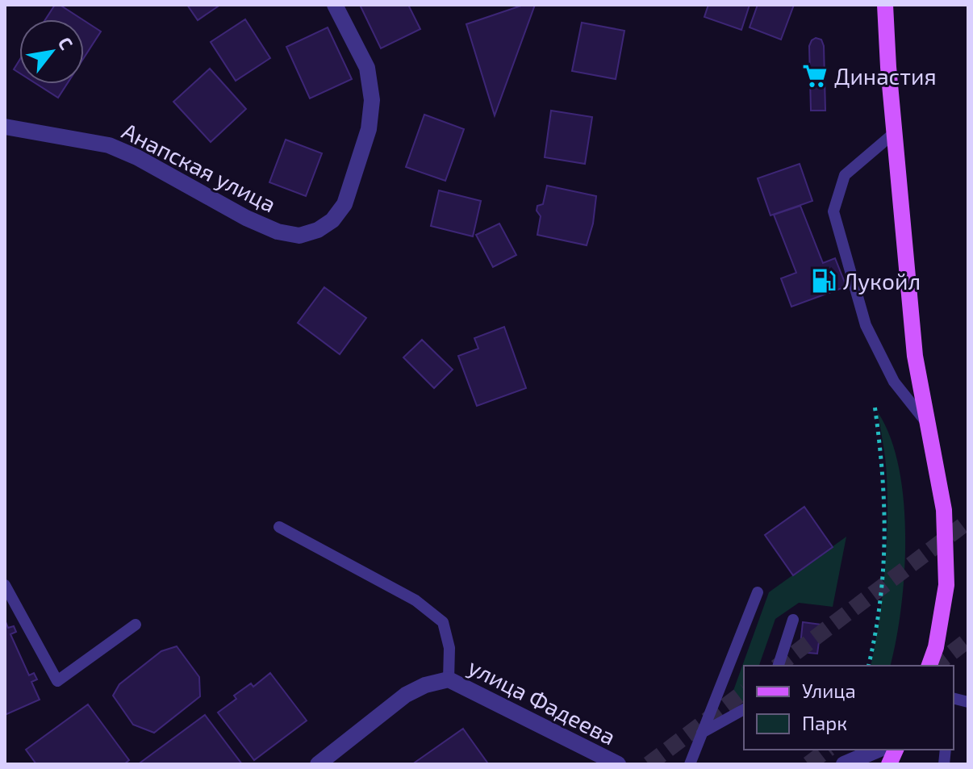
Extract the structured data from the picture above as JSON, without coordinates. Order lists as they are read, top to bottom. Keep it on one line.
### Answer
{"streets":{"street":["Анапская улица","улица Фадеева"]},"places":{"supermarket":["Династия"],"fuel station":["Лукойл"]},"legend":["Улица","Парк"],"north":"top right"}
